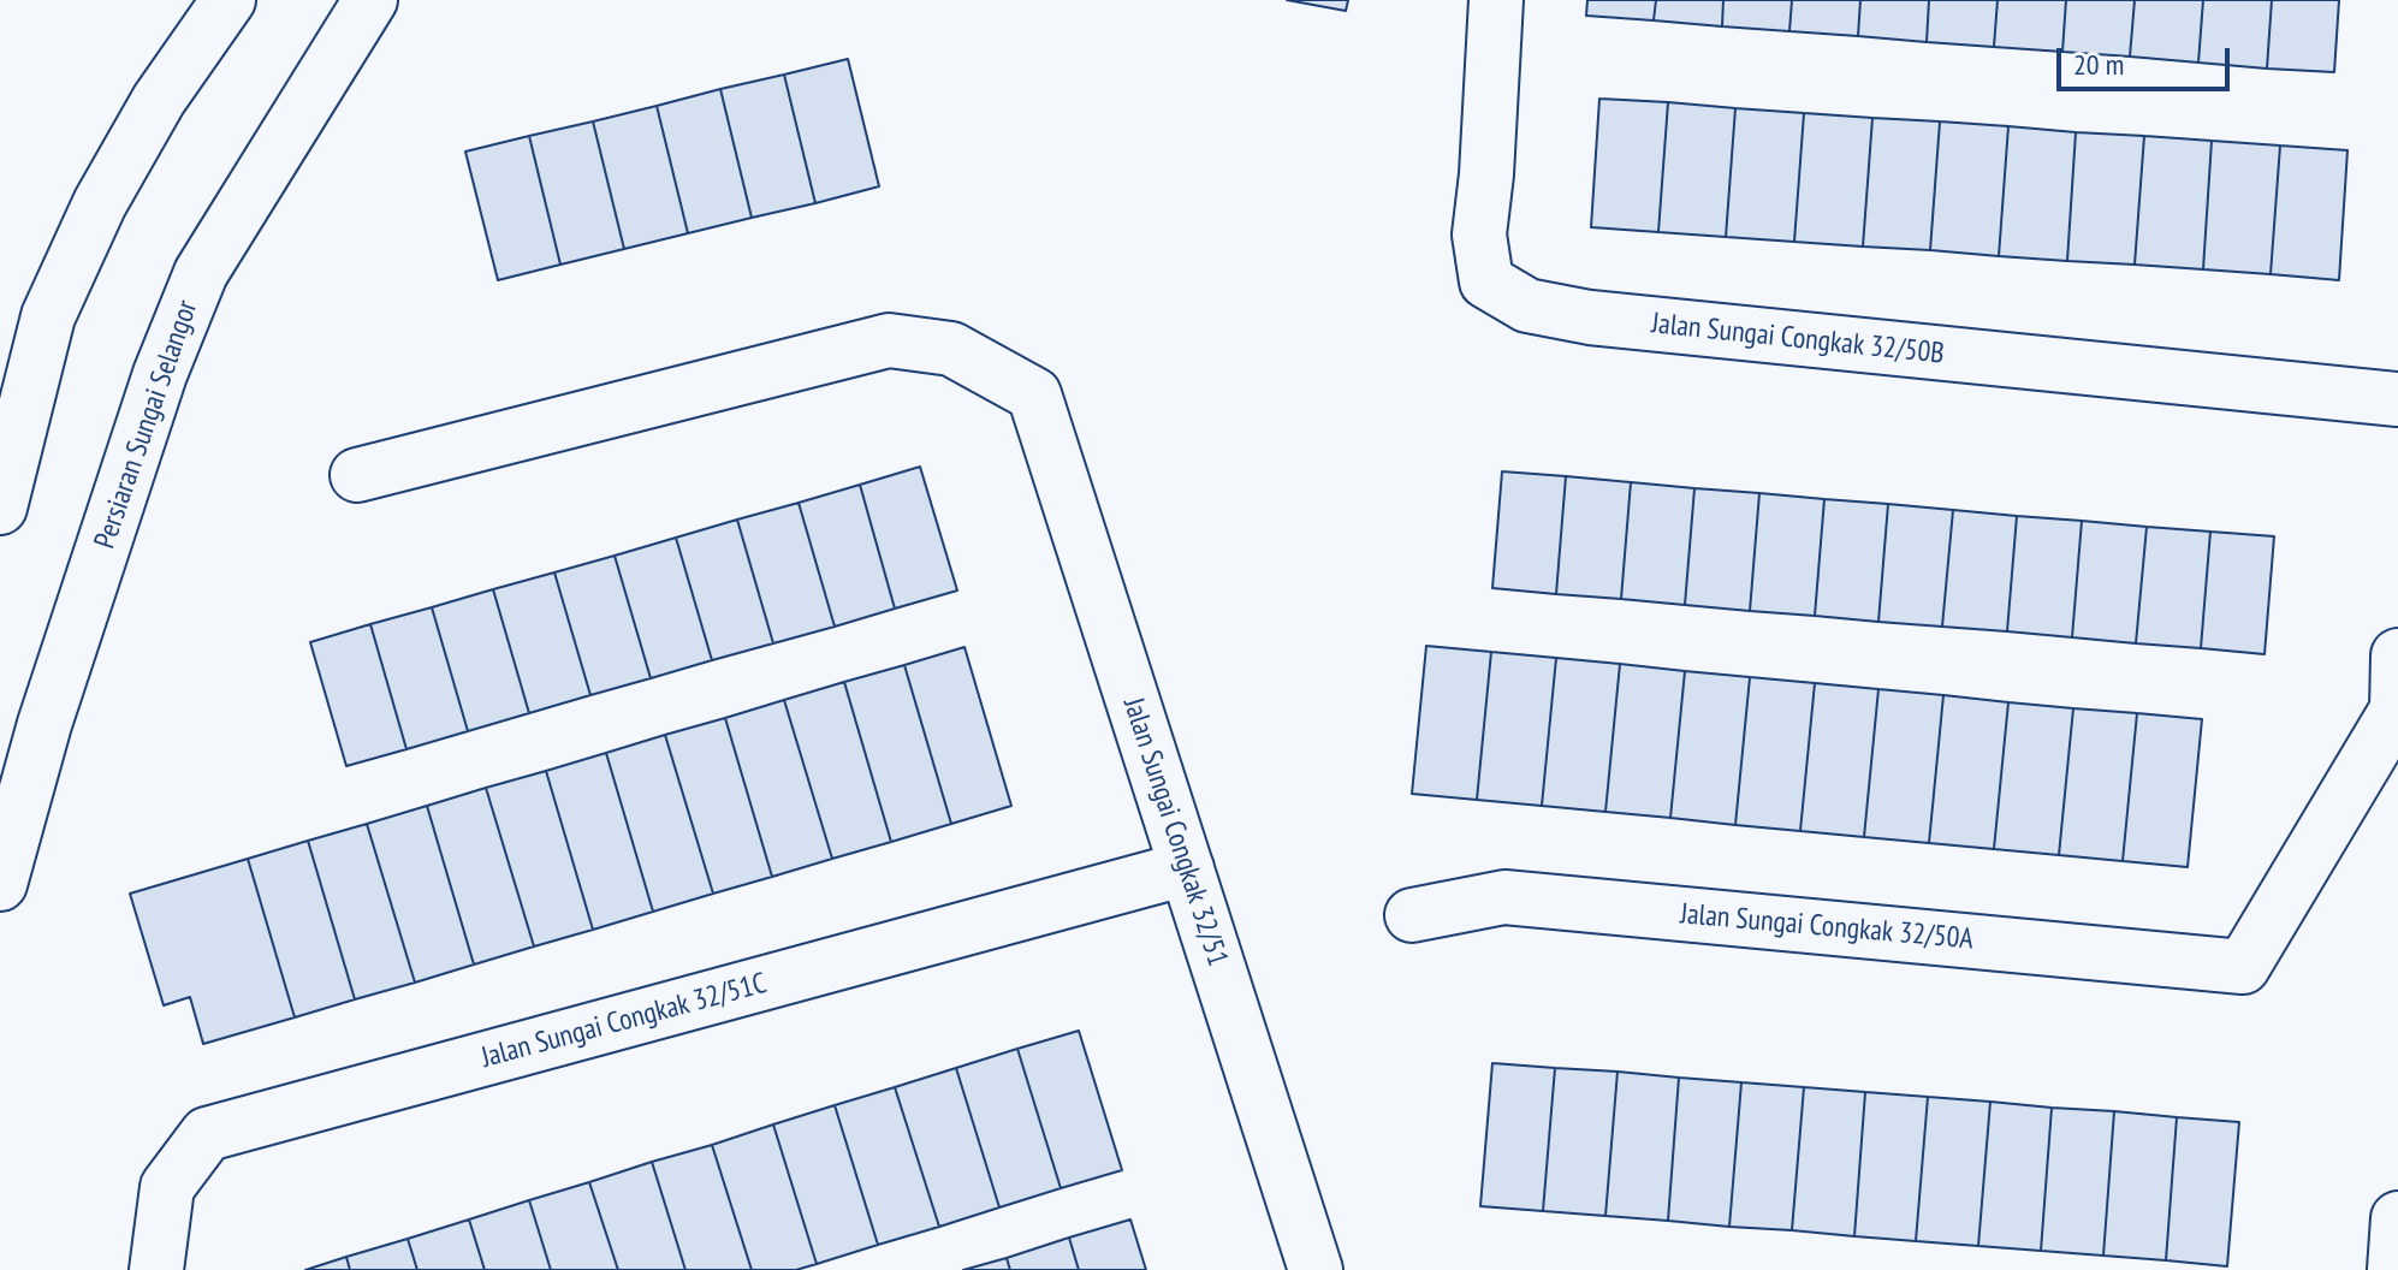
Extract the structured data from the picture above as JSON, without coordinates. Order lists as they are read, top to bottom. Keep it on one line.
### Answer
{"streets":{"street":["Jalan Sungai Congkak 32/50B","Persiaran Sungai Selangor","Jalan Sungai Congkak 32/51","Jalan Sungai Congkak 32/50A","Jalan Sungai Congkak 32/51C"]},"crossings":[["Jalan Sungai Congkak 32/51","Jalan Sungai Congkak 32/51C"]],"scale_bar":"20 m"}
